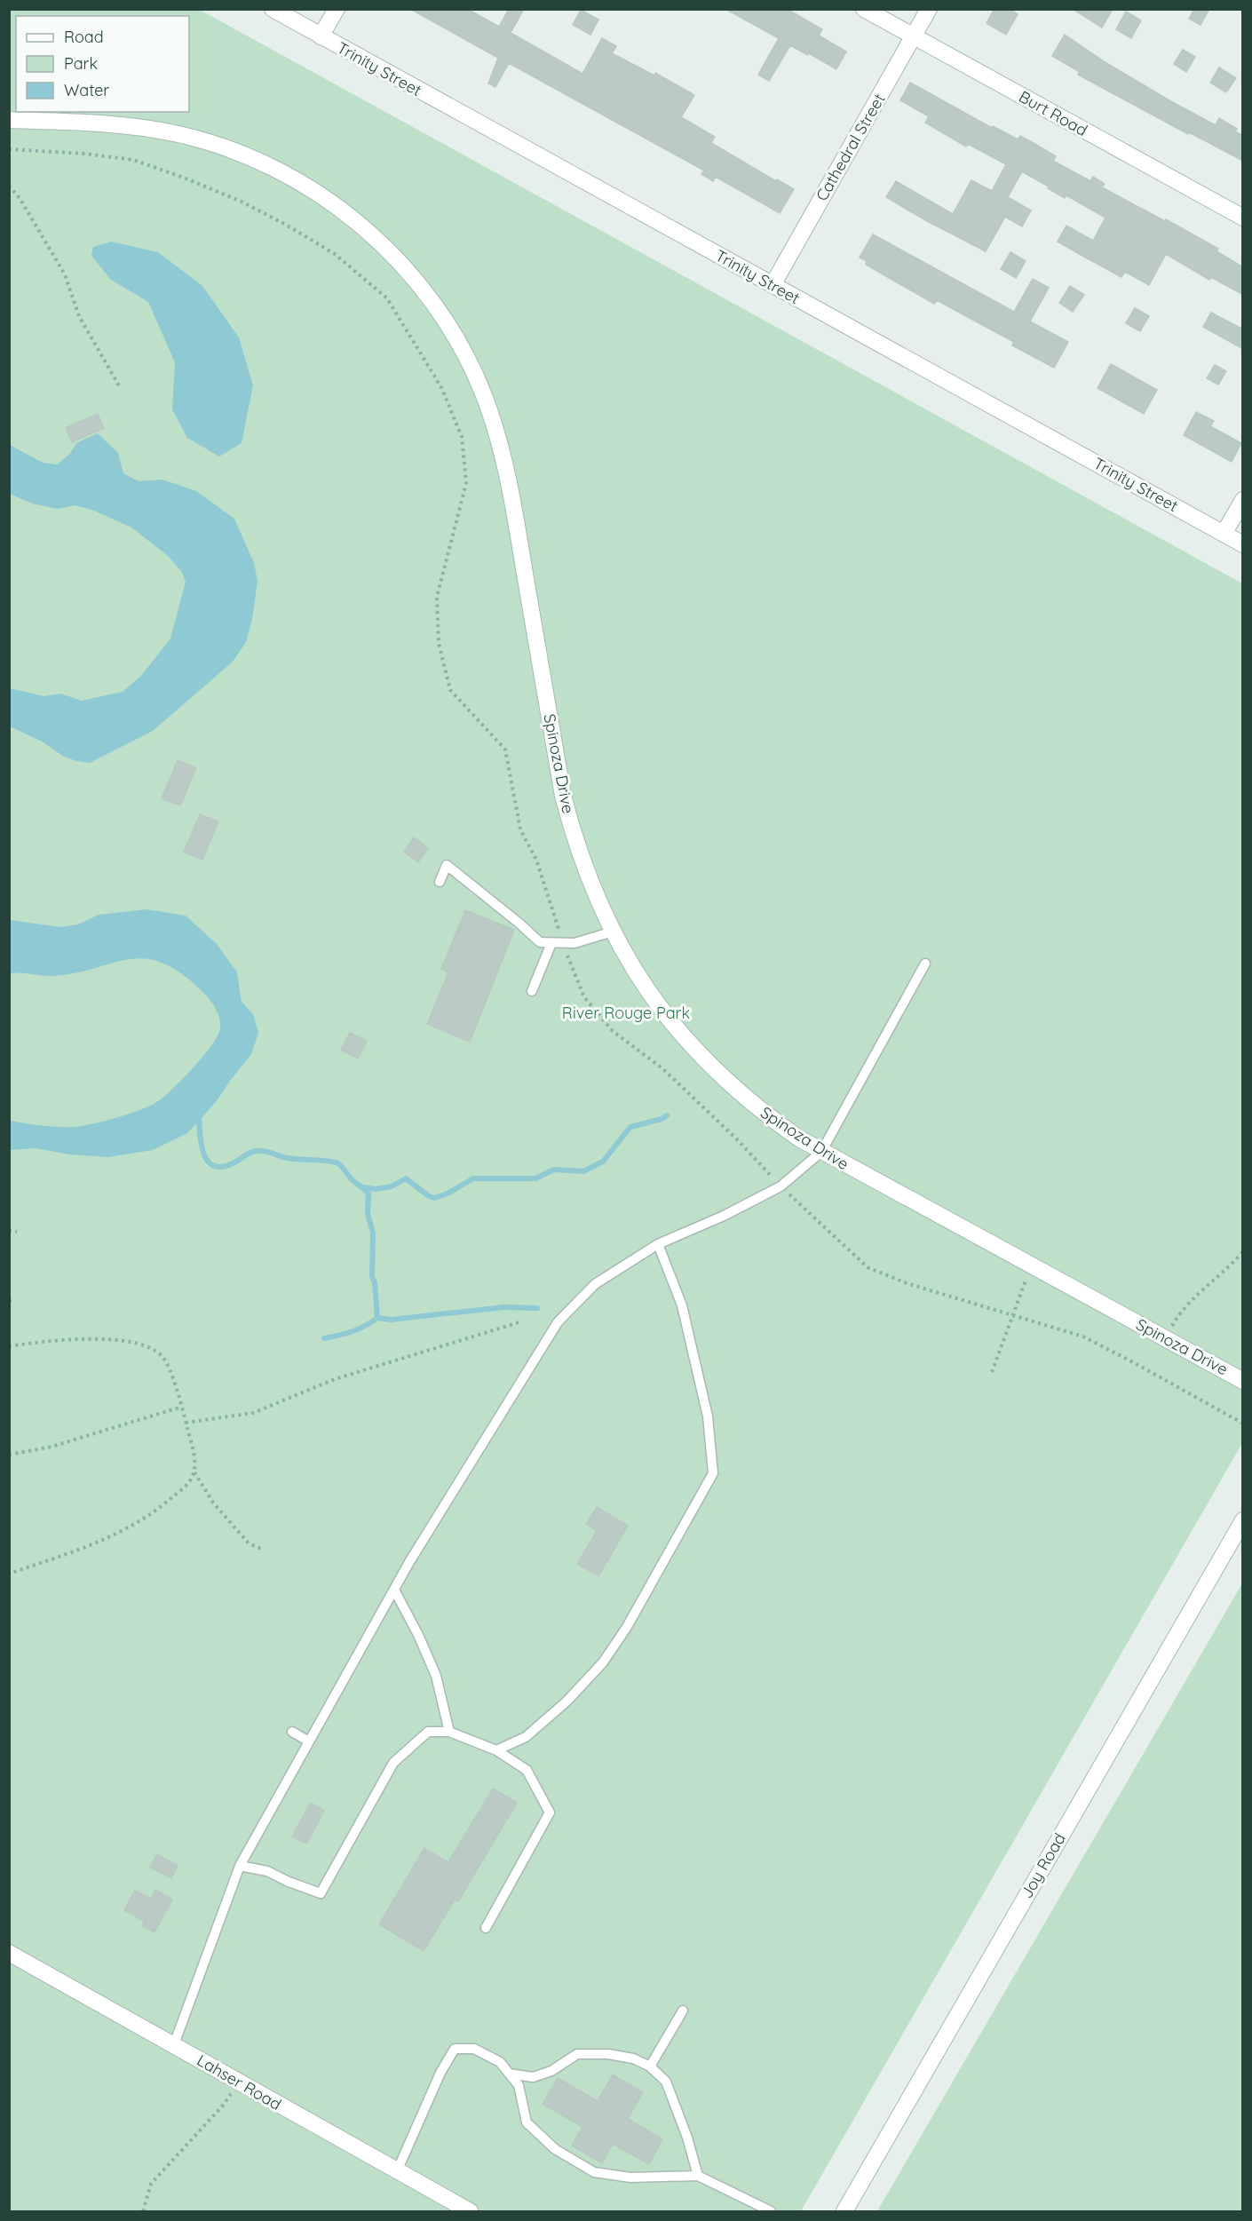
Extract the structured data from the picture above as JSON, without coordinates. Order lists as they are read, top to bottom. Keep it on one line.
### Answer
{"streets":{"street":["Trinity Street","Burt Road","Cathedral Street","Spinoza Drive","Joy Road","Lahser Road"]},"crossings":[["Trinity Street","Cathedral Street"],["Burt Road","Cathedral Street"]],"parks":["River Rouge Park"],"legend":["Road","Park","Water"]}
